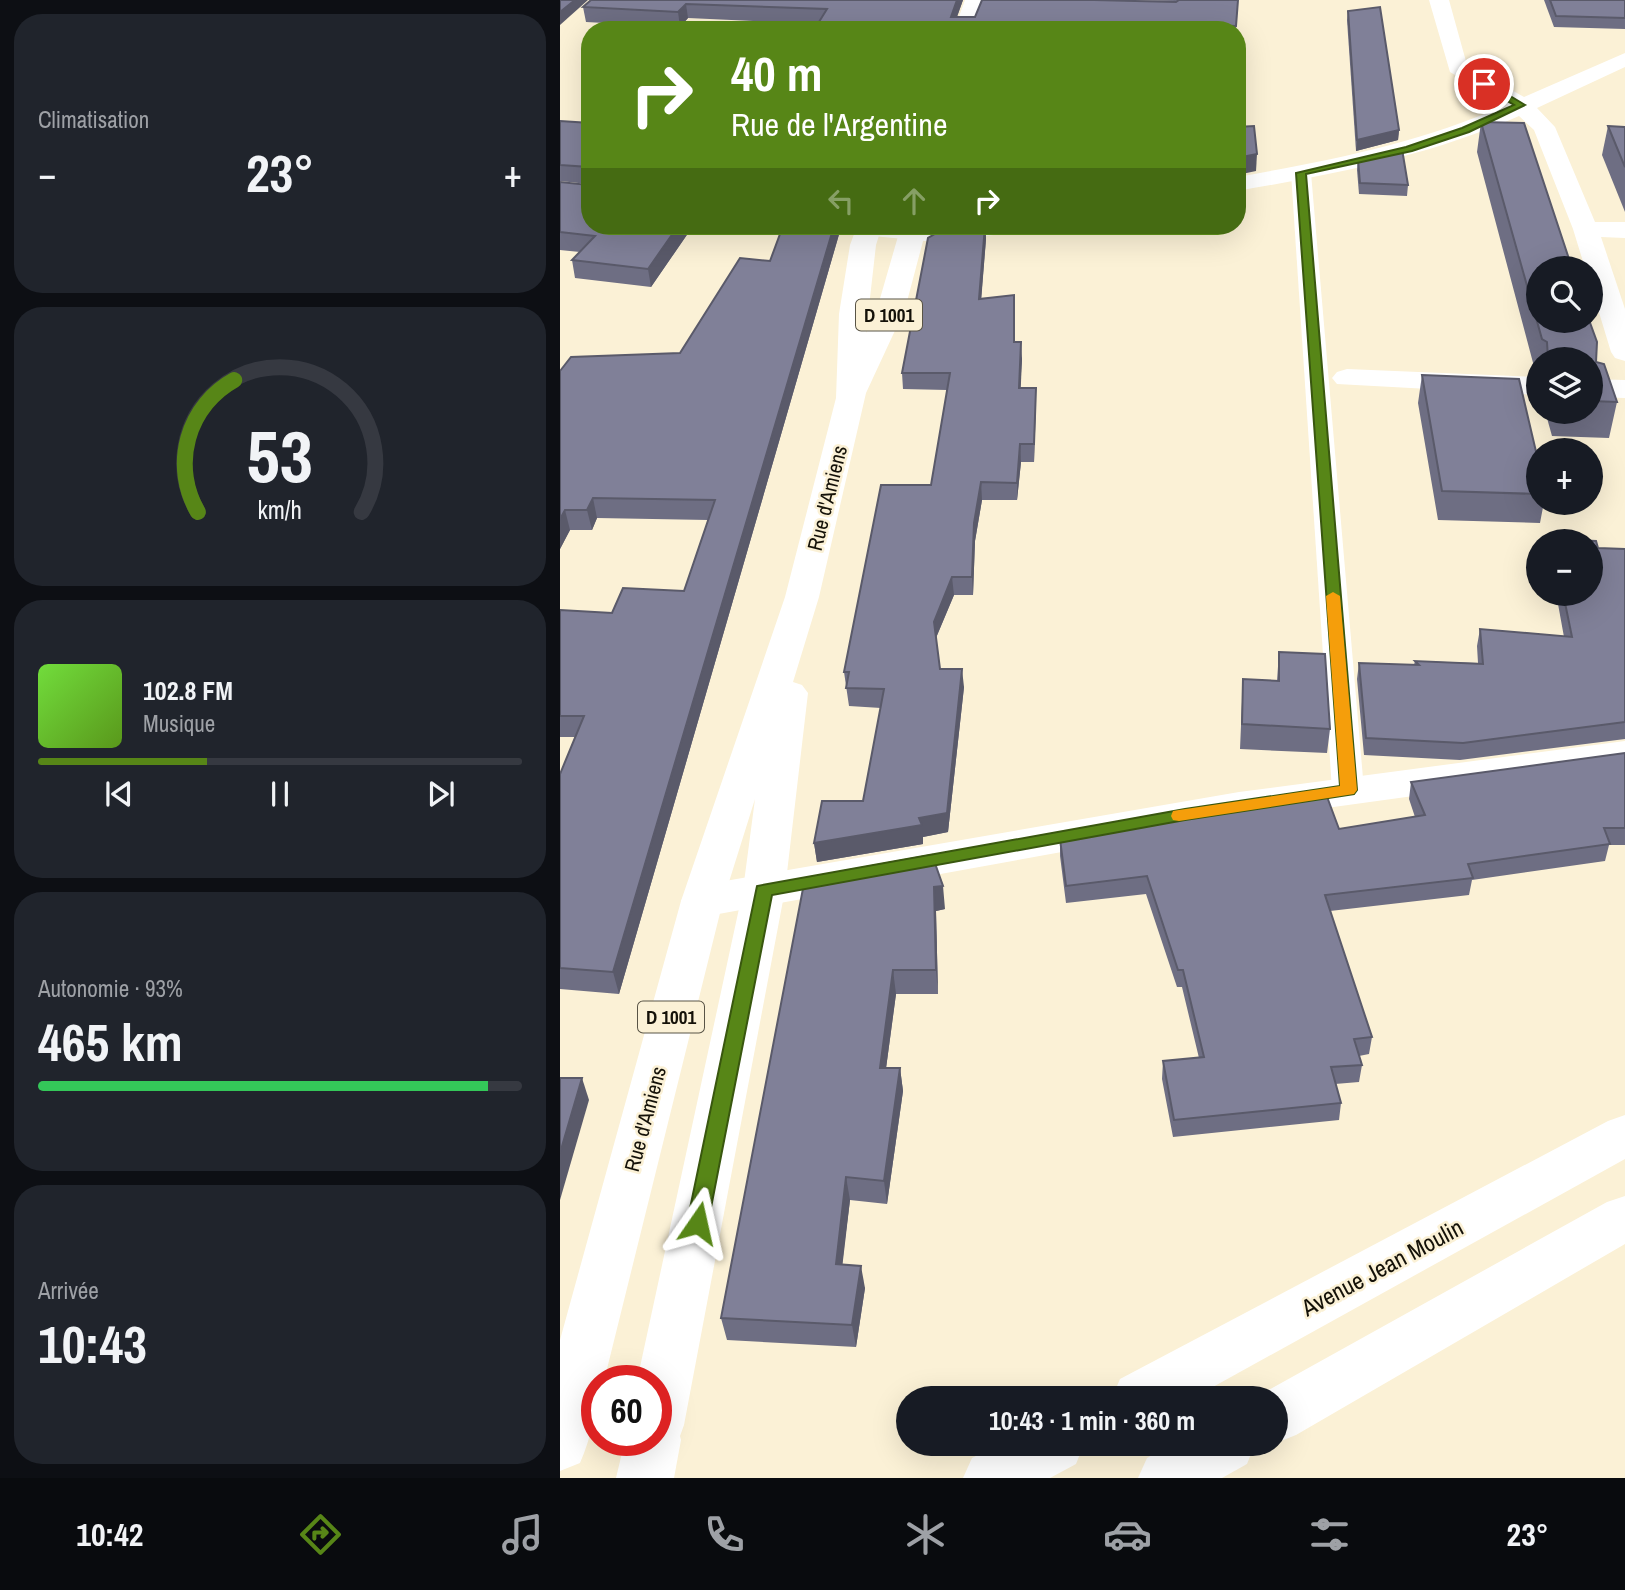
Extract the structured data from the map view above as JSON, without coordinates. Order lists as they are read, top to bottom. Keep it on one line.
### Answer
{"streets":{"street":["D 1001","Rue d'Amiens","Avenue Jean Moulin"]},"page":{"tile":["Climatisation",["Autonomie · 93%","465 km"],["Arrivée","10:43"]],"turn":["40 m","Rue de l'Argentine"],"heat":["−","23°","+"],"map_buttons":["+","−"],"song":["102.8 FM","Musique"],"limit":"60","trip":"10:43 · 1 min · 360 m","tabs":["10:42","23°"],"gauge":["53","km/h"]}}
